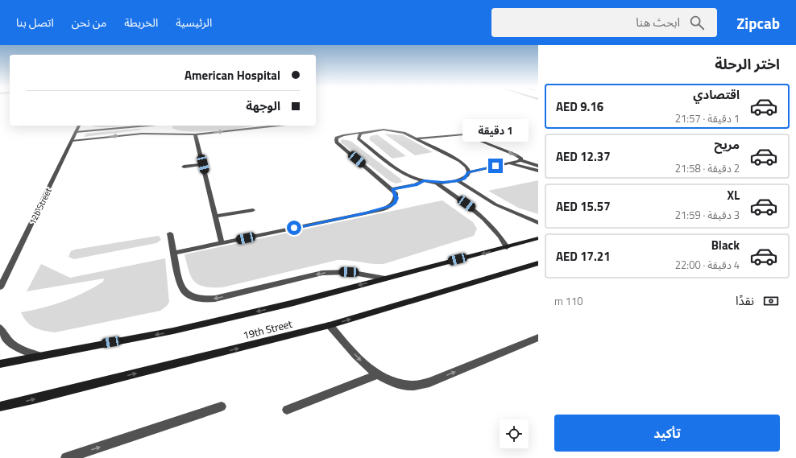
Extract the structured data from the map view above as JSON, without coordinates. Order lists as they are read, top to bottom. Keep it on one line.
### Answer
{"streets":{"main road":["19th Street"],"street":["12b Street"]},"page":{"header":"Zipcab","search":"ابحث هنا","nav":["الرئيسية","الخريطة","من نحن","اتصل بنا"],"heading":"اختر الرحلة","banner":["American Hospital","الوجهة"],"list":[{"name":"اقتصادي","note":"1 دقيقة · 21:57","value":"AED 9.16"},{"name":"مريح","note":"2 دقيقة · 21:58","value":"AED 12.37"},{"name":"XL","note":"3 دقيقة · 21:59","value":"AED 15.57"},{"name":"Black","note":"4 دقيقة · 22:00","value":"AED 17.21"}],"bubble":"1 دقيقة","pay":["نقدًا","110 m"],"buttons":"تأكيد"}}
